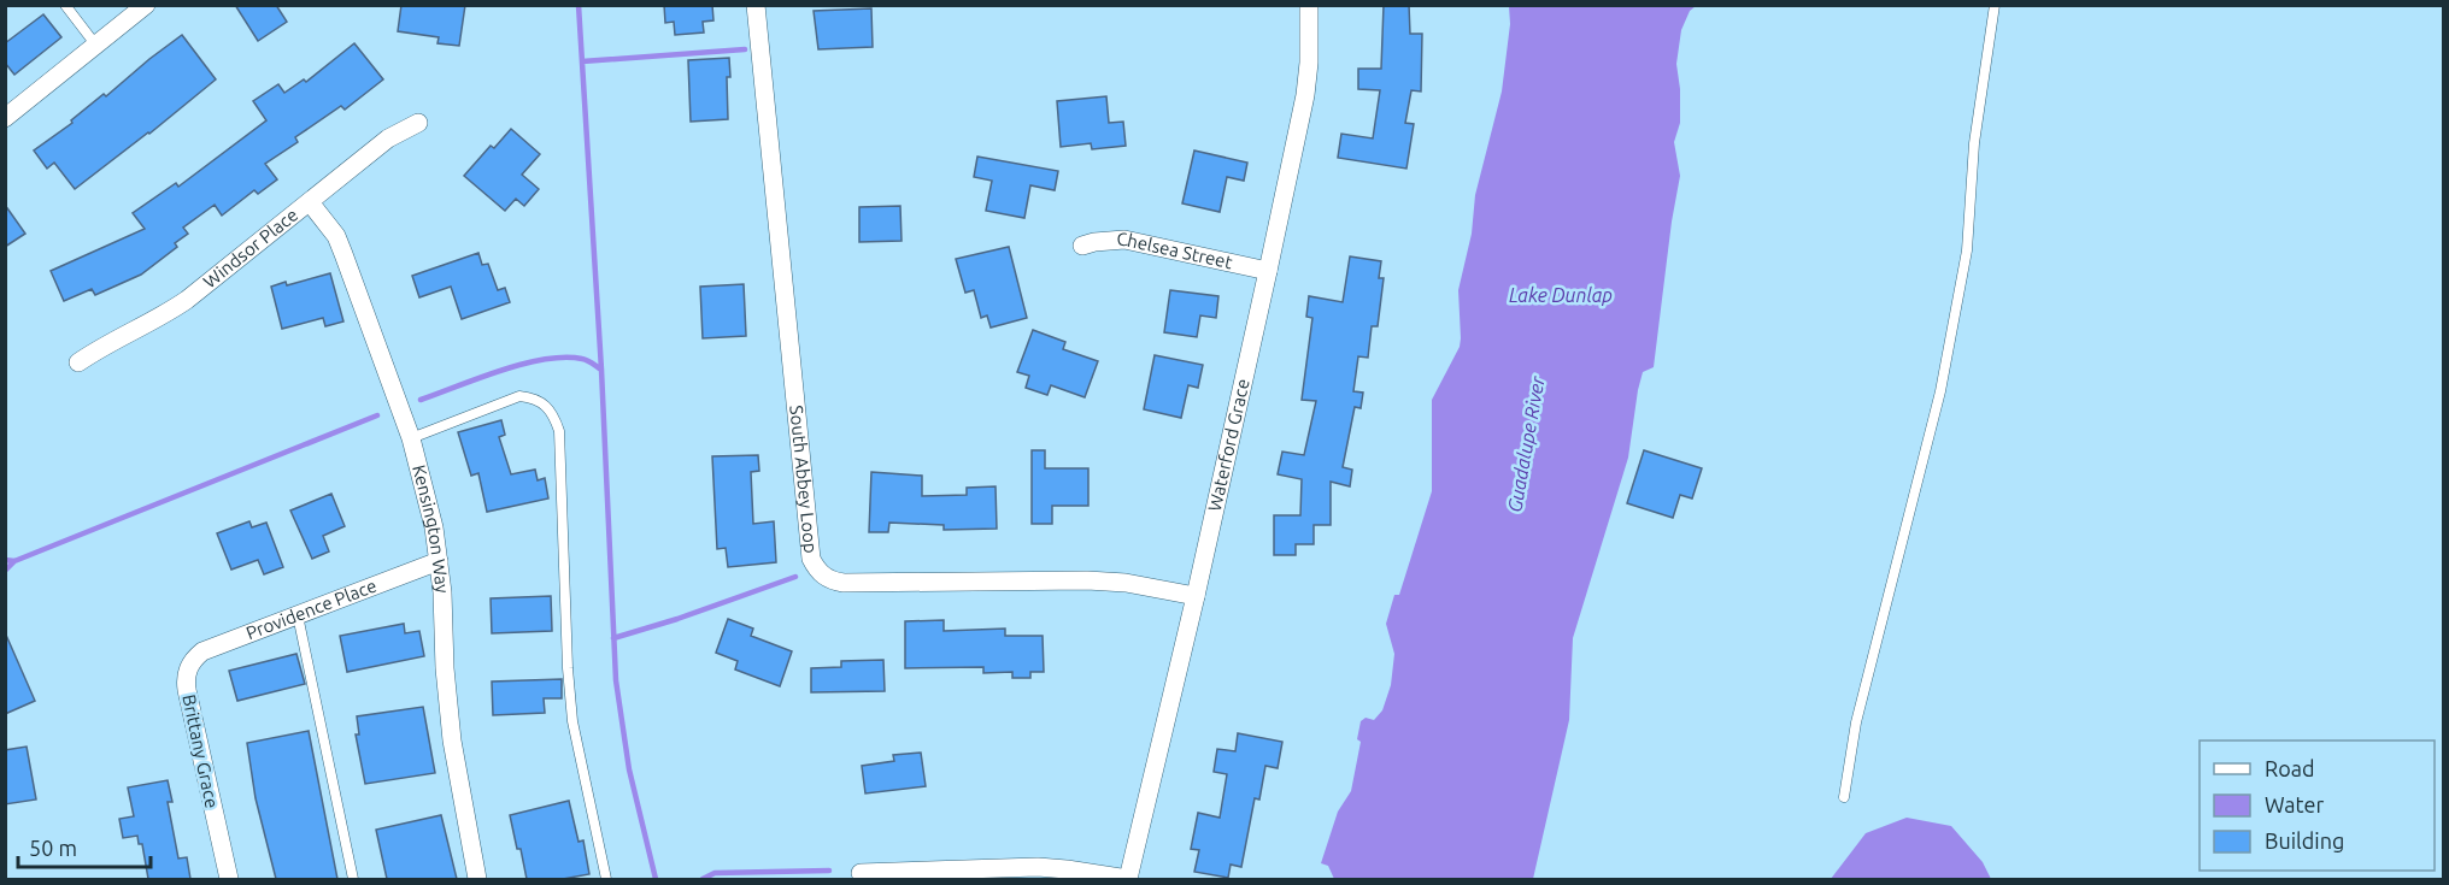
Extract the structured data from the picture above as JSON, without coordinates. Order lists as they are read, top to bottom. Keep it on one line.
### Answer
{"streets":{"street":["Windsor Place","Chelsea Street","Waterford Grace","South Abbey Loop","Kensington Way","Providence Place","Brittany Grace"]},"crossings":[["Windsor Place","Kensington Way"],["Chelsea Street","Waterford Grace"],["Waterford Grace","South Abbey Loop"],["Kensington Way","Providence Place"],["Providence Place","Brittany Grace"]],"water":["Lake Dunlap","Guadalupe River"],"legend":["Road","Water","Building"],"scale_bar":"50 m"}
